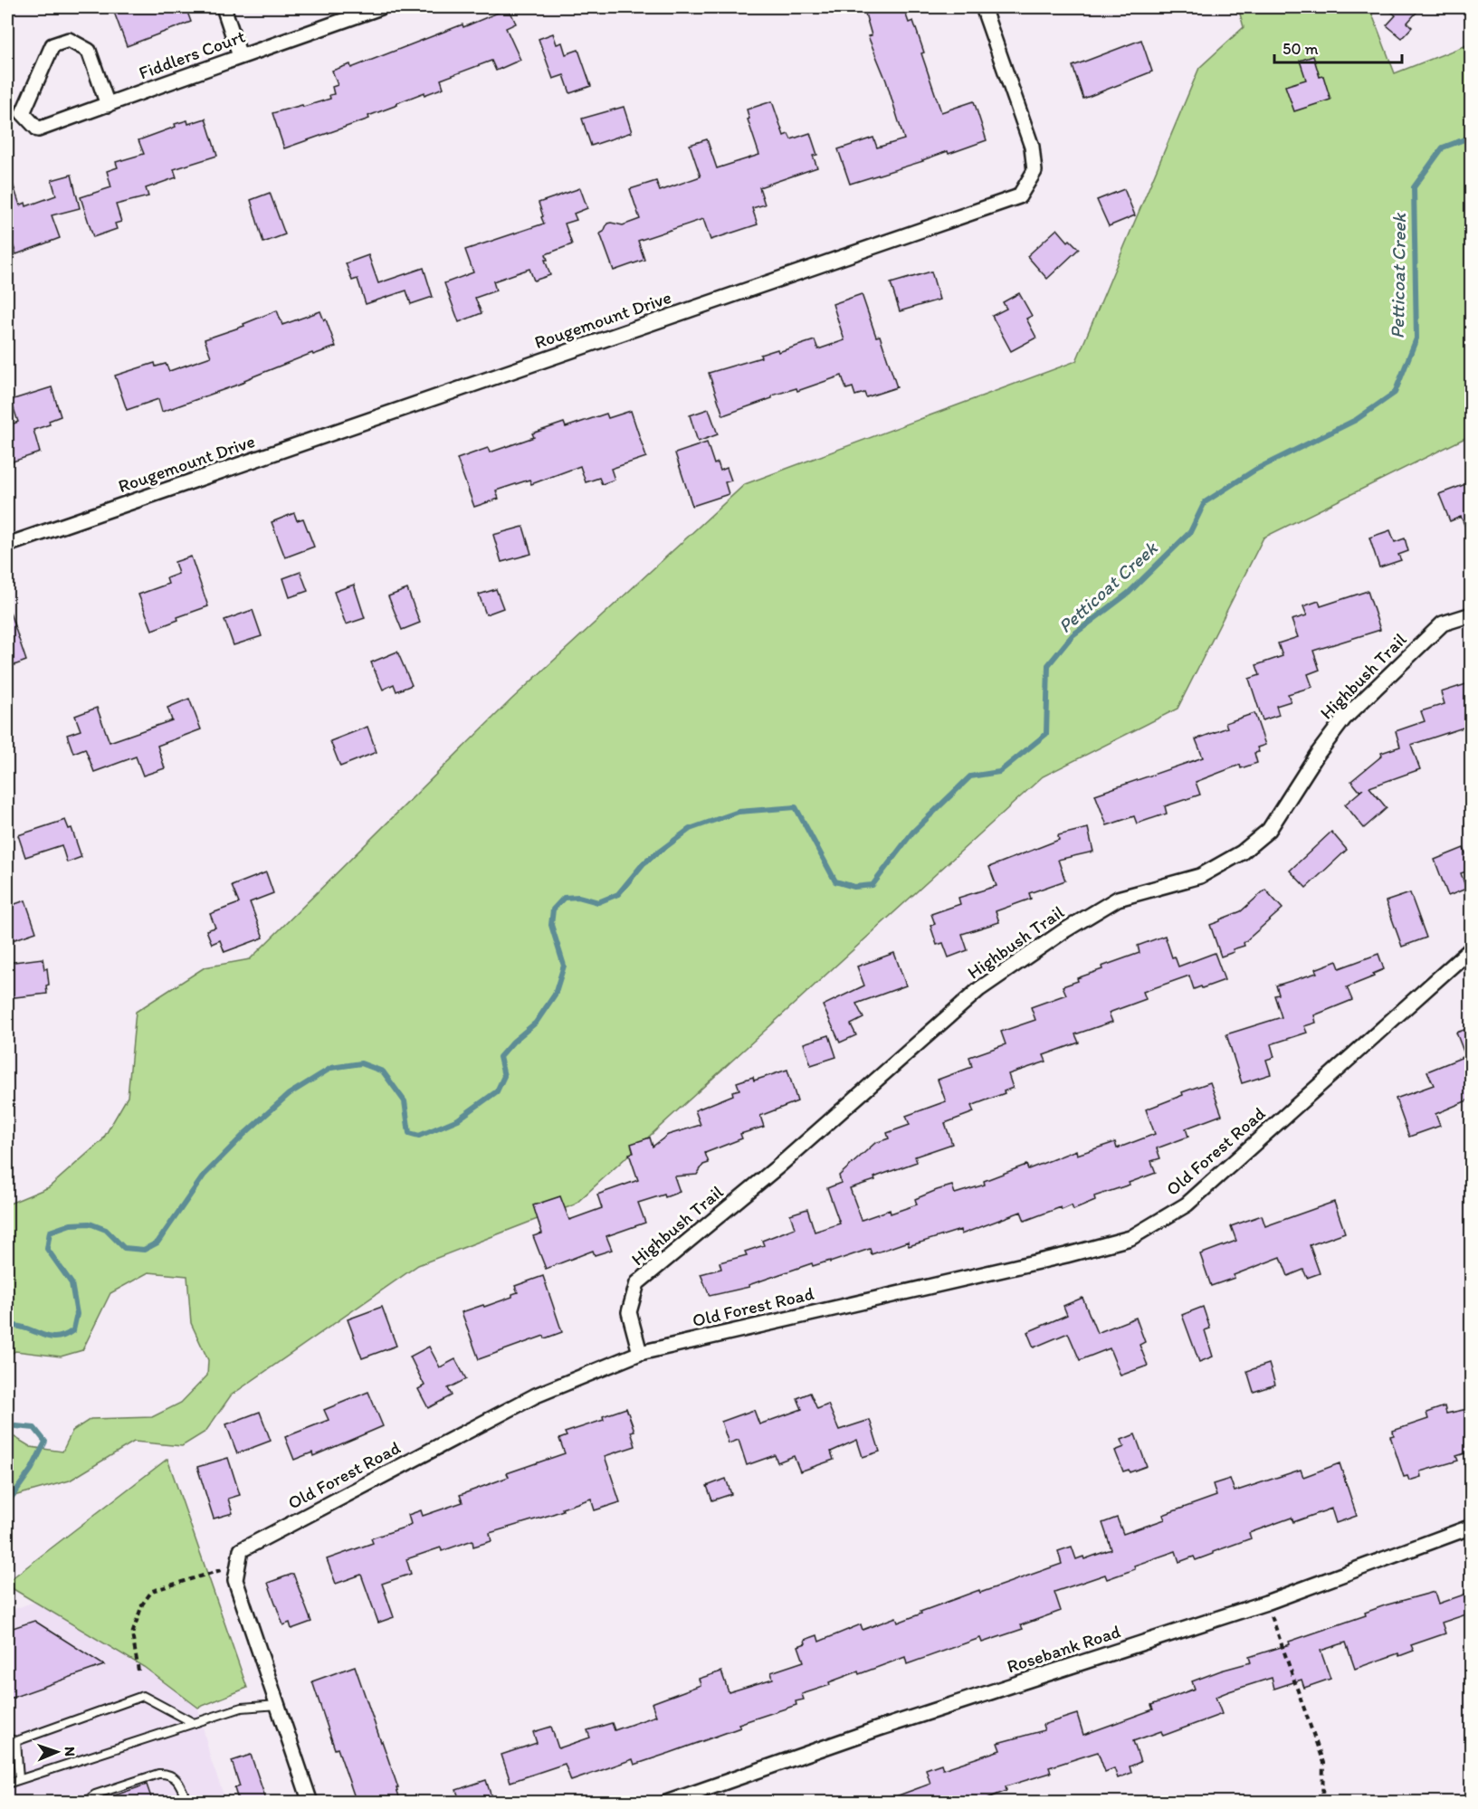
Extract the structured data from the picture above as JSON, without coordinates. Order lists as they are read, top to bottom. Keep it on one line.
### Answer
{"streets":{"street":["Fiddlers Court","Rougemount Drive","Highbush Trail","Old Forest Road","Rosebank Road"]},"crossings":[["Highbush Trail","Old Forest Road"]],"water":["Petticoat Creek"],"scale_bar":"50 m","north":"right"}
